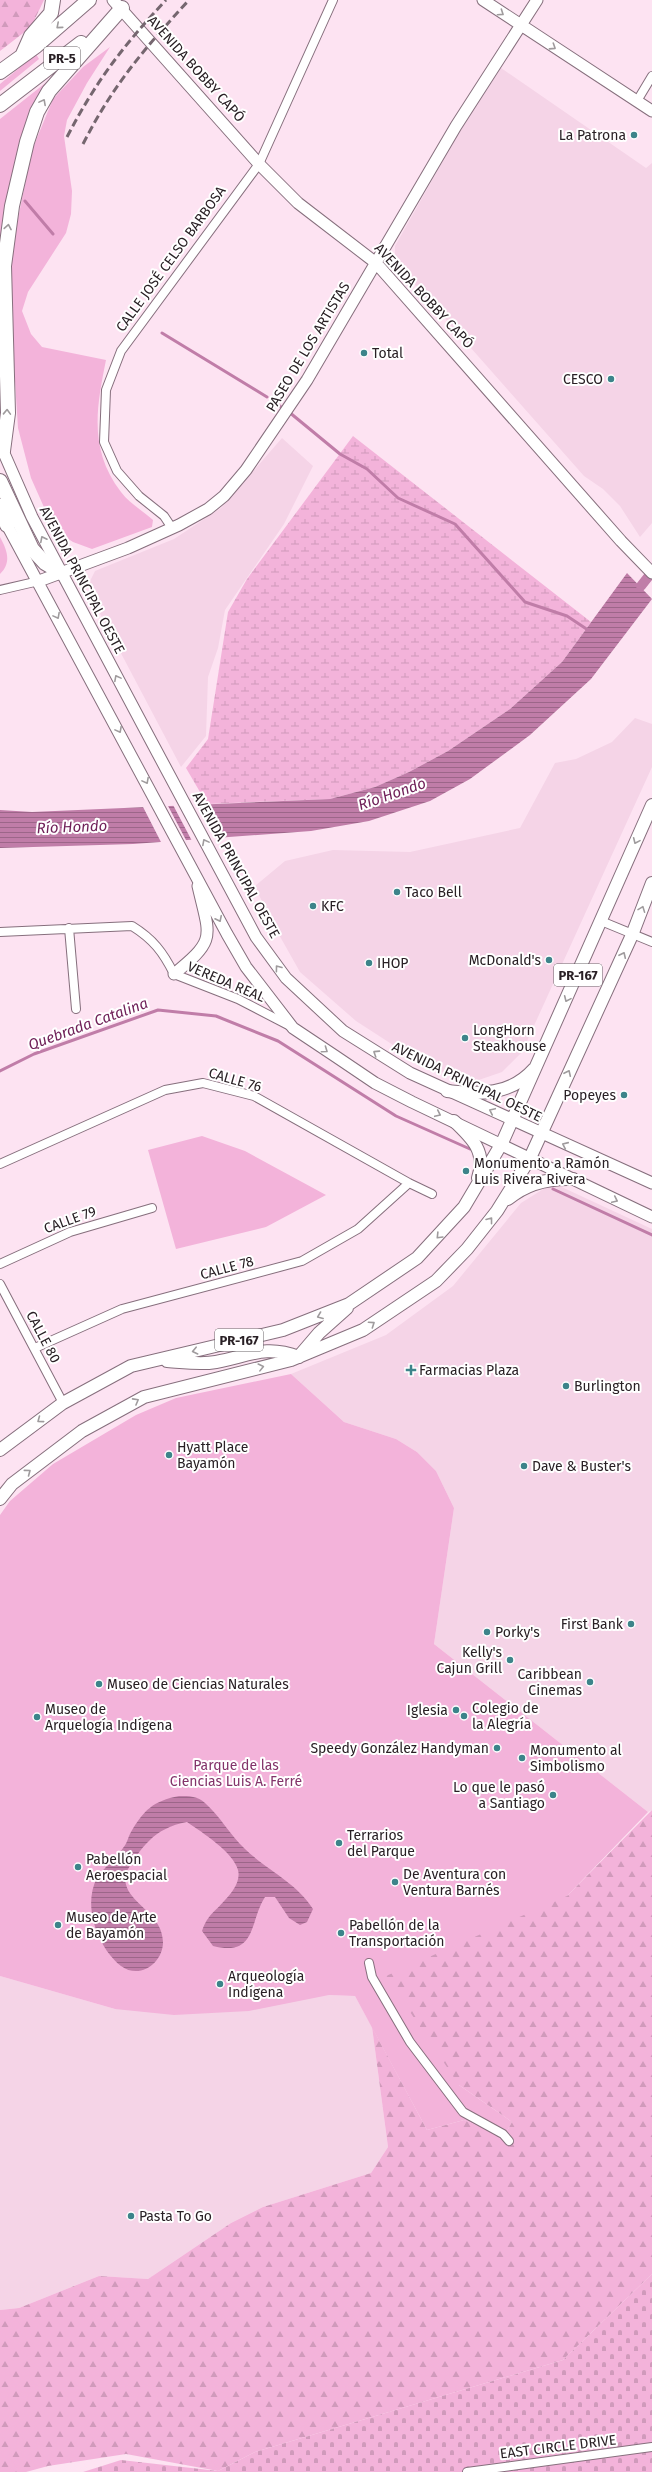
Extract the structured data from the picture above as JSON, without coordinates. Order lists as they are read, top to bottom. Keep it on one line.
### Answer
{"streets":{"highway":["PR-5"],"main road":["AVENIDA BOBBY CAPÓ","PASEO DE LOS ARTISTAS","AVENIDA PRINCIPAL OESTE","PR-167"],"street":["CALLE JOSÉ CELSO BARBOSA","VEREDA REAL","CALLE 76","CALLE 79","CALLE 78","CALLE 80","EAST CIRCLE DRIVE"]},"crossings":[["PR-5","AVENIDA BOBBY CAPÓ"],["AVENIDA BOBBY CAPÓ","CALLE JOSÉ CELSO BARBOSA"],["AVENIDA BOBBY CAPÓ","PASEO DE LOS ARTISTAS"],["CALLE JOSÉ CELSO BARBOSA","PASEO DE LOS ARTISTAS"],["PASEO DE LOS ARTISTAS","AVENIDA PRINCIPAL OESTE"],["AVENIDA PRINCIPAL OESTE","PR-167"],["PR-167","CALLE 80"],["CALLE 76","CALLE 78"],["CALLE 78","CALLE 80"]],"water":["Río Hondo","Quebrada Catalina"],"parks":["Parque de las Ciencias Luis A. Ferré"],"places":{"other":["La Patrona","Total","CESCO","Taco Bell","KFC","McDonald's","IHOP","LongHorn Steakhouse","Popeyes","Monumento a Ramón Luis Rivera Rivera","Burlington","Hyatt Place Bayamón","Dave & Buster's","First Bank","Porky's","Kelly's Cajun Grill","Caribbean Cinemas","Museo de Ciencias Naturales","Iglesia","Colegio de la Alegría","Museo de Arquelogía Indígena","Speedy González Handyman","Monumento al Simbolismo","Lo que le pasó a Santiago","Terrarios del Parque","Pabellón Aeroespacial","De Aventura con Ventura Barnés","Museo de Arte de Bayamón","Pabellón de la Transportación","Arqueología Indígena","Pasta To Go"],"health":["Farmacias Plaza"]}}
